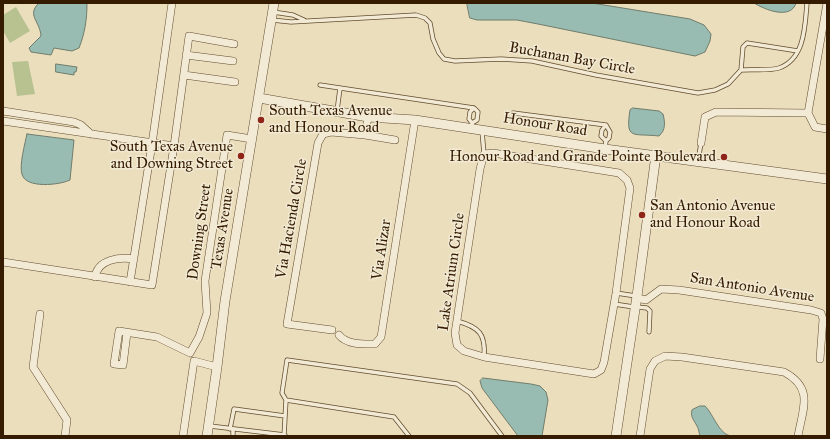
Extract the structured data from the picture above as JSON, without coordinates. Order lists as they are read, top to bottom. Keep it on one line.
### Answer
{"streets":{"street":["Honour Road","Via Hacienda Circle","Texas Avenue","Downing Street","Via Alizar","Lake Atrium Circle","San Antonio Avenue"],"lane":["Buchanan Bay Circle"]},"crossings":[["Buchanan Bay Circle","Texas Avenue"],["Honour Road","Texas Avenue"],["Honour Road","Via Alizar"],["Honour Road","Lake Atrium Circle"],["Texas Avenue","Downing Street"]],"places":["South Texas Avenue and Honour Road","South Texas Avenue and Downing Street","Honour Road and Grande Pointe Boulevard","San Antonio Avenue and Honour Road"]}
